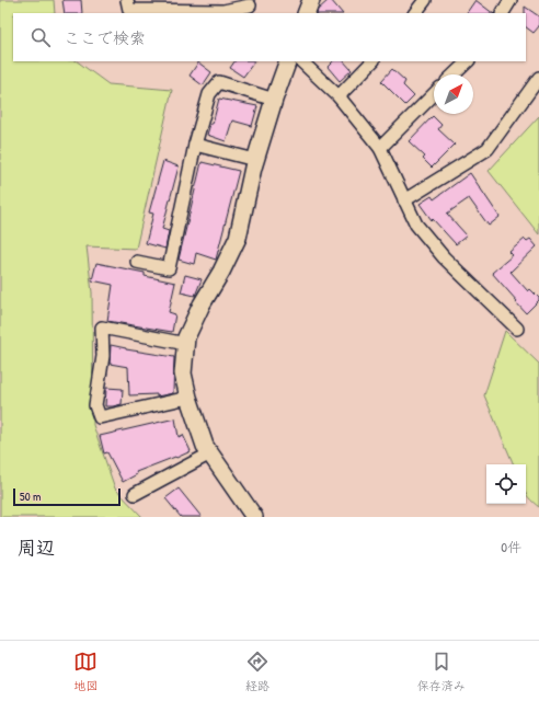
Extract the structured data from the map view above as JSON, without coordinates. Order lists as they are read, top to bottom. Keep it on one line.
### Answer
{"scale_bar":"50 m","north":"top right","page":{"search":"ここで検索","scale":"50 m","heading":["周辺","0件"],"nav":["地図","経路","保存済み"]}}
